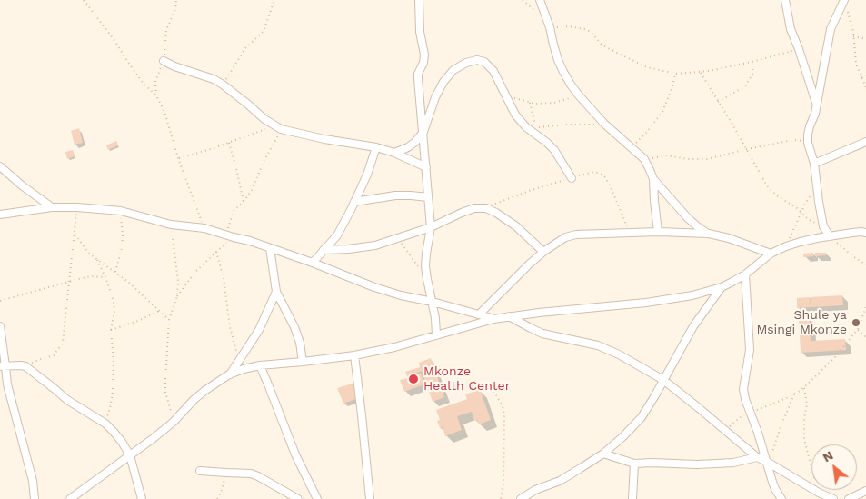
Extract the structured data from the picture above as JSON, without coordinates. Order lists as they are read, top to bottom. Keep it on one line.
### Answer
{"places":["Shule ya Msingi Mkonze","Mkonze Health Center"],"north":"top left"}
